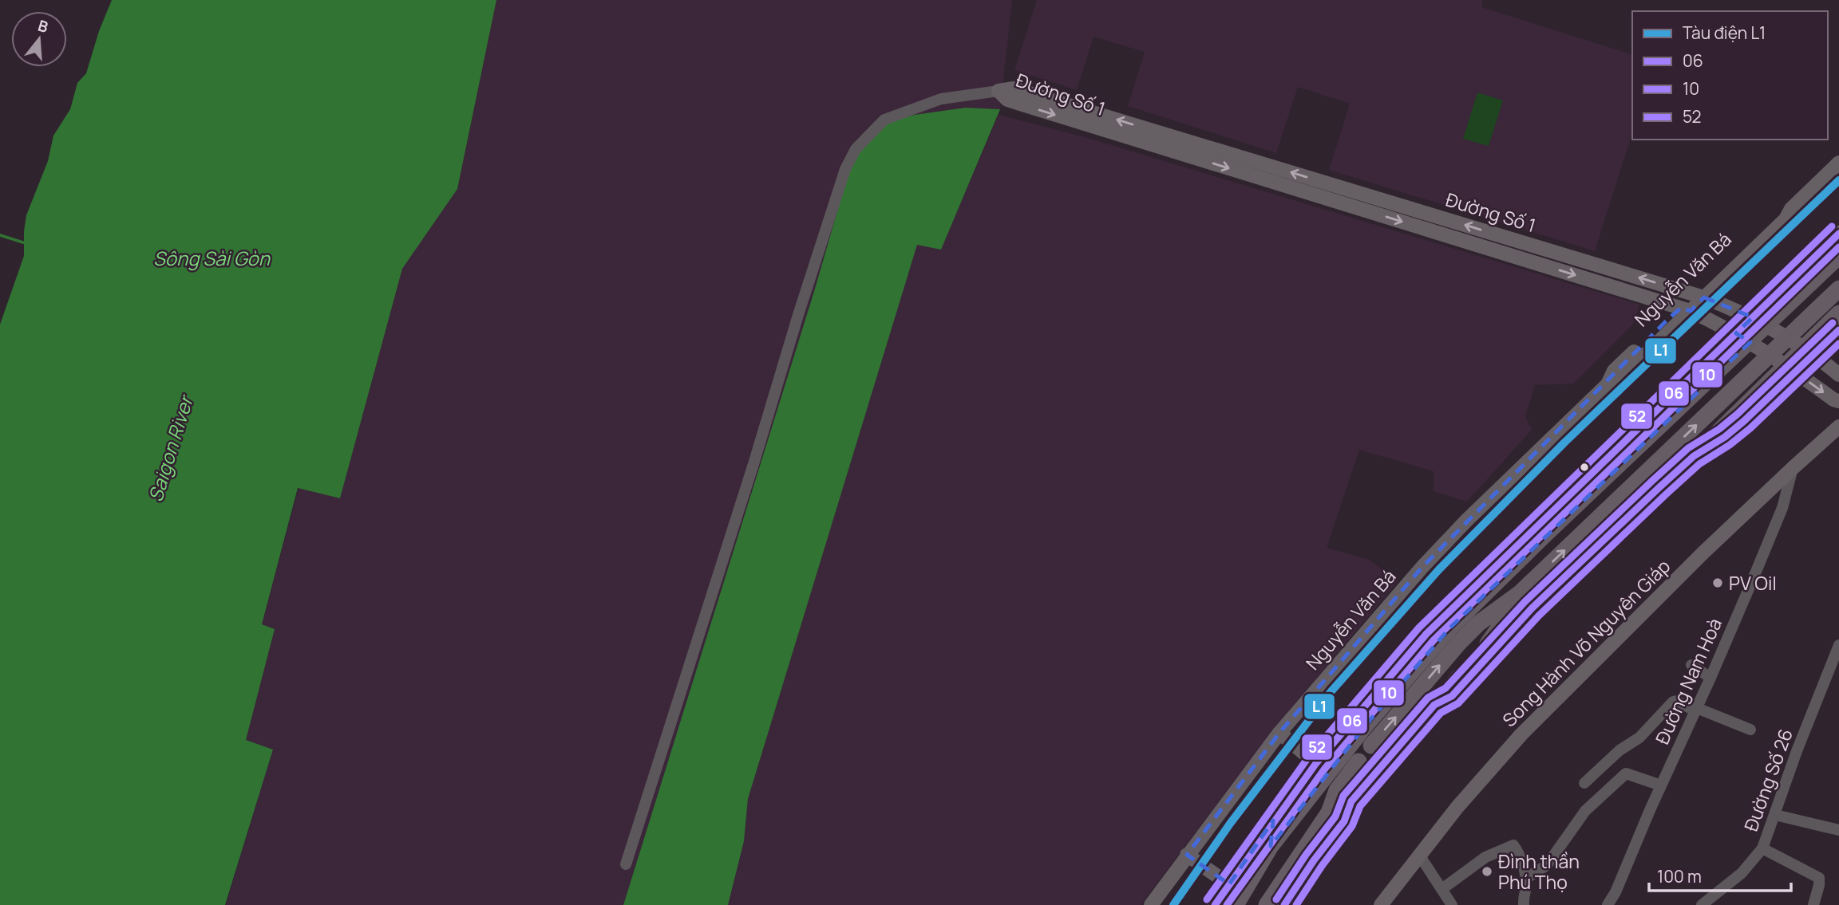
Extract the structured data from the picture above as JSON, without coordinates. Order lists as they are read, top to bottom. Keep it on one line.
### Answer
{"streets":{"main road":["Đường Số 1","Nguyễn Văn Bá","Song Hành Võ Nguyên Giáp"],"street":["Đường Nam Hoà","Đường Số 26"]},"crossings":[["Đường Số 1","Nguyễn Văn Bá"],["Song Hành Võ Nguyên Giáp","Đường Nam Hoà"]],"water":["Sông Sài Gòn","Saigon River"],"places":["PV Oil","Đình thần Phú Thọ"],"lines":["metro line L1","transit line 52","transit line 06","transit line 10"],"legend":["Tàu điện L1","06","10","52"],"scale_bar":"100 m","north":"top"}
